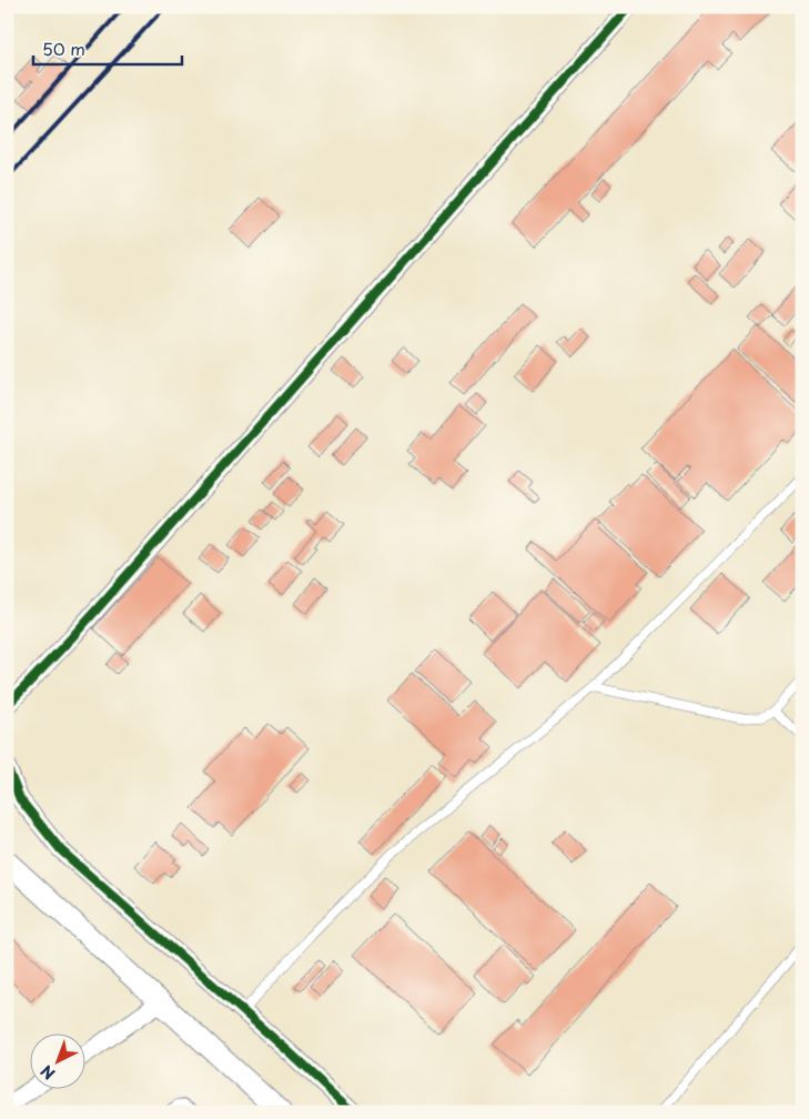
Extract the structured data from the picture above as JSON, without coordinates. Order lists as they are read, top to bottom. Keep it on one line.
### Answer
{"scale_bar":"50 m","north":"bottom left"}
